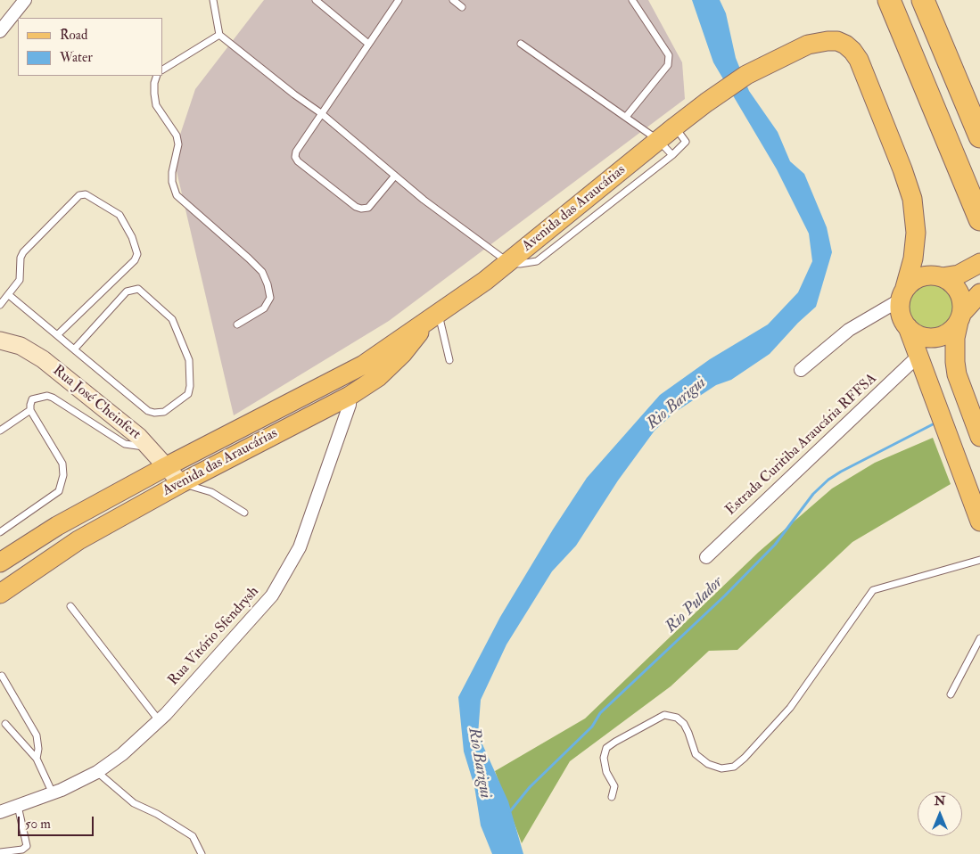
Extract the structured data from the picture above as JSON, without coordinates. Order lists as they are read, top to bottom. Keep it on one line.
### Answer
{"streets":{"main road":["Avenida das Araucárias"],"street":["Rua José Cheinfert","Estrada Curitiba Araucária RFFSA","Rua Vitório Sfendrysh"]},"crossings":[["Avenida das Araucárias","Rua José Cheinfert"],["Avenida das Araucárias","Rua Vitório Sfendrysh"]],"water":["Rio Barigui","Rio Pulador"],"legend":["Road","Water"],"scale_bar":"50 m","north":"top"}
